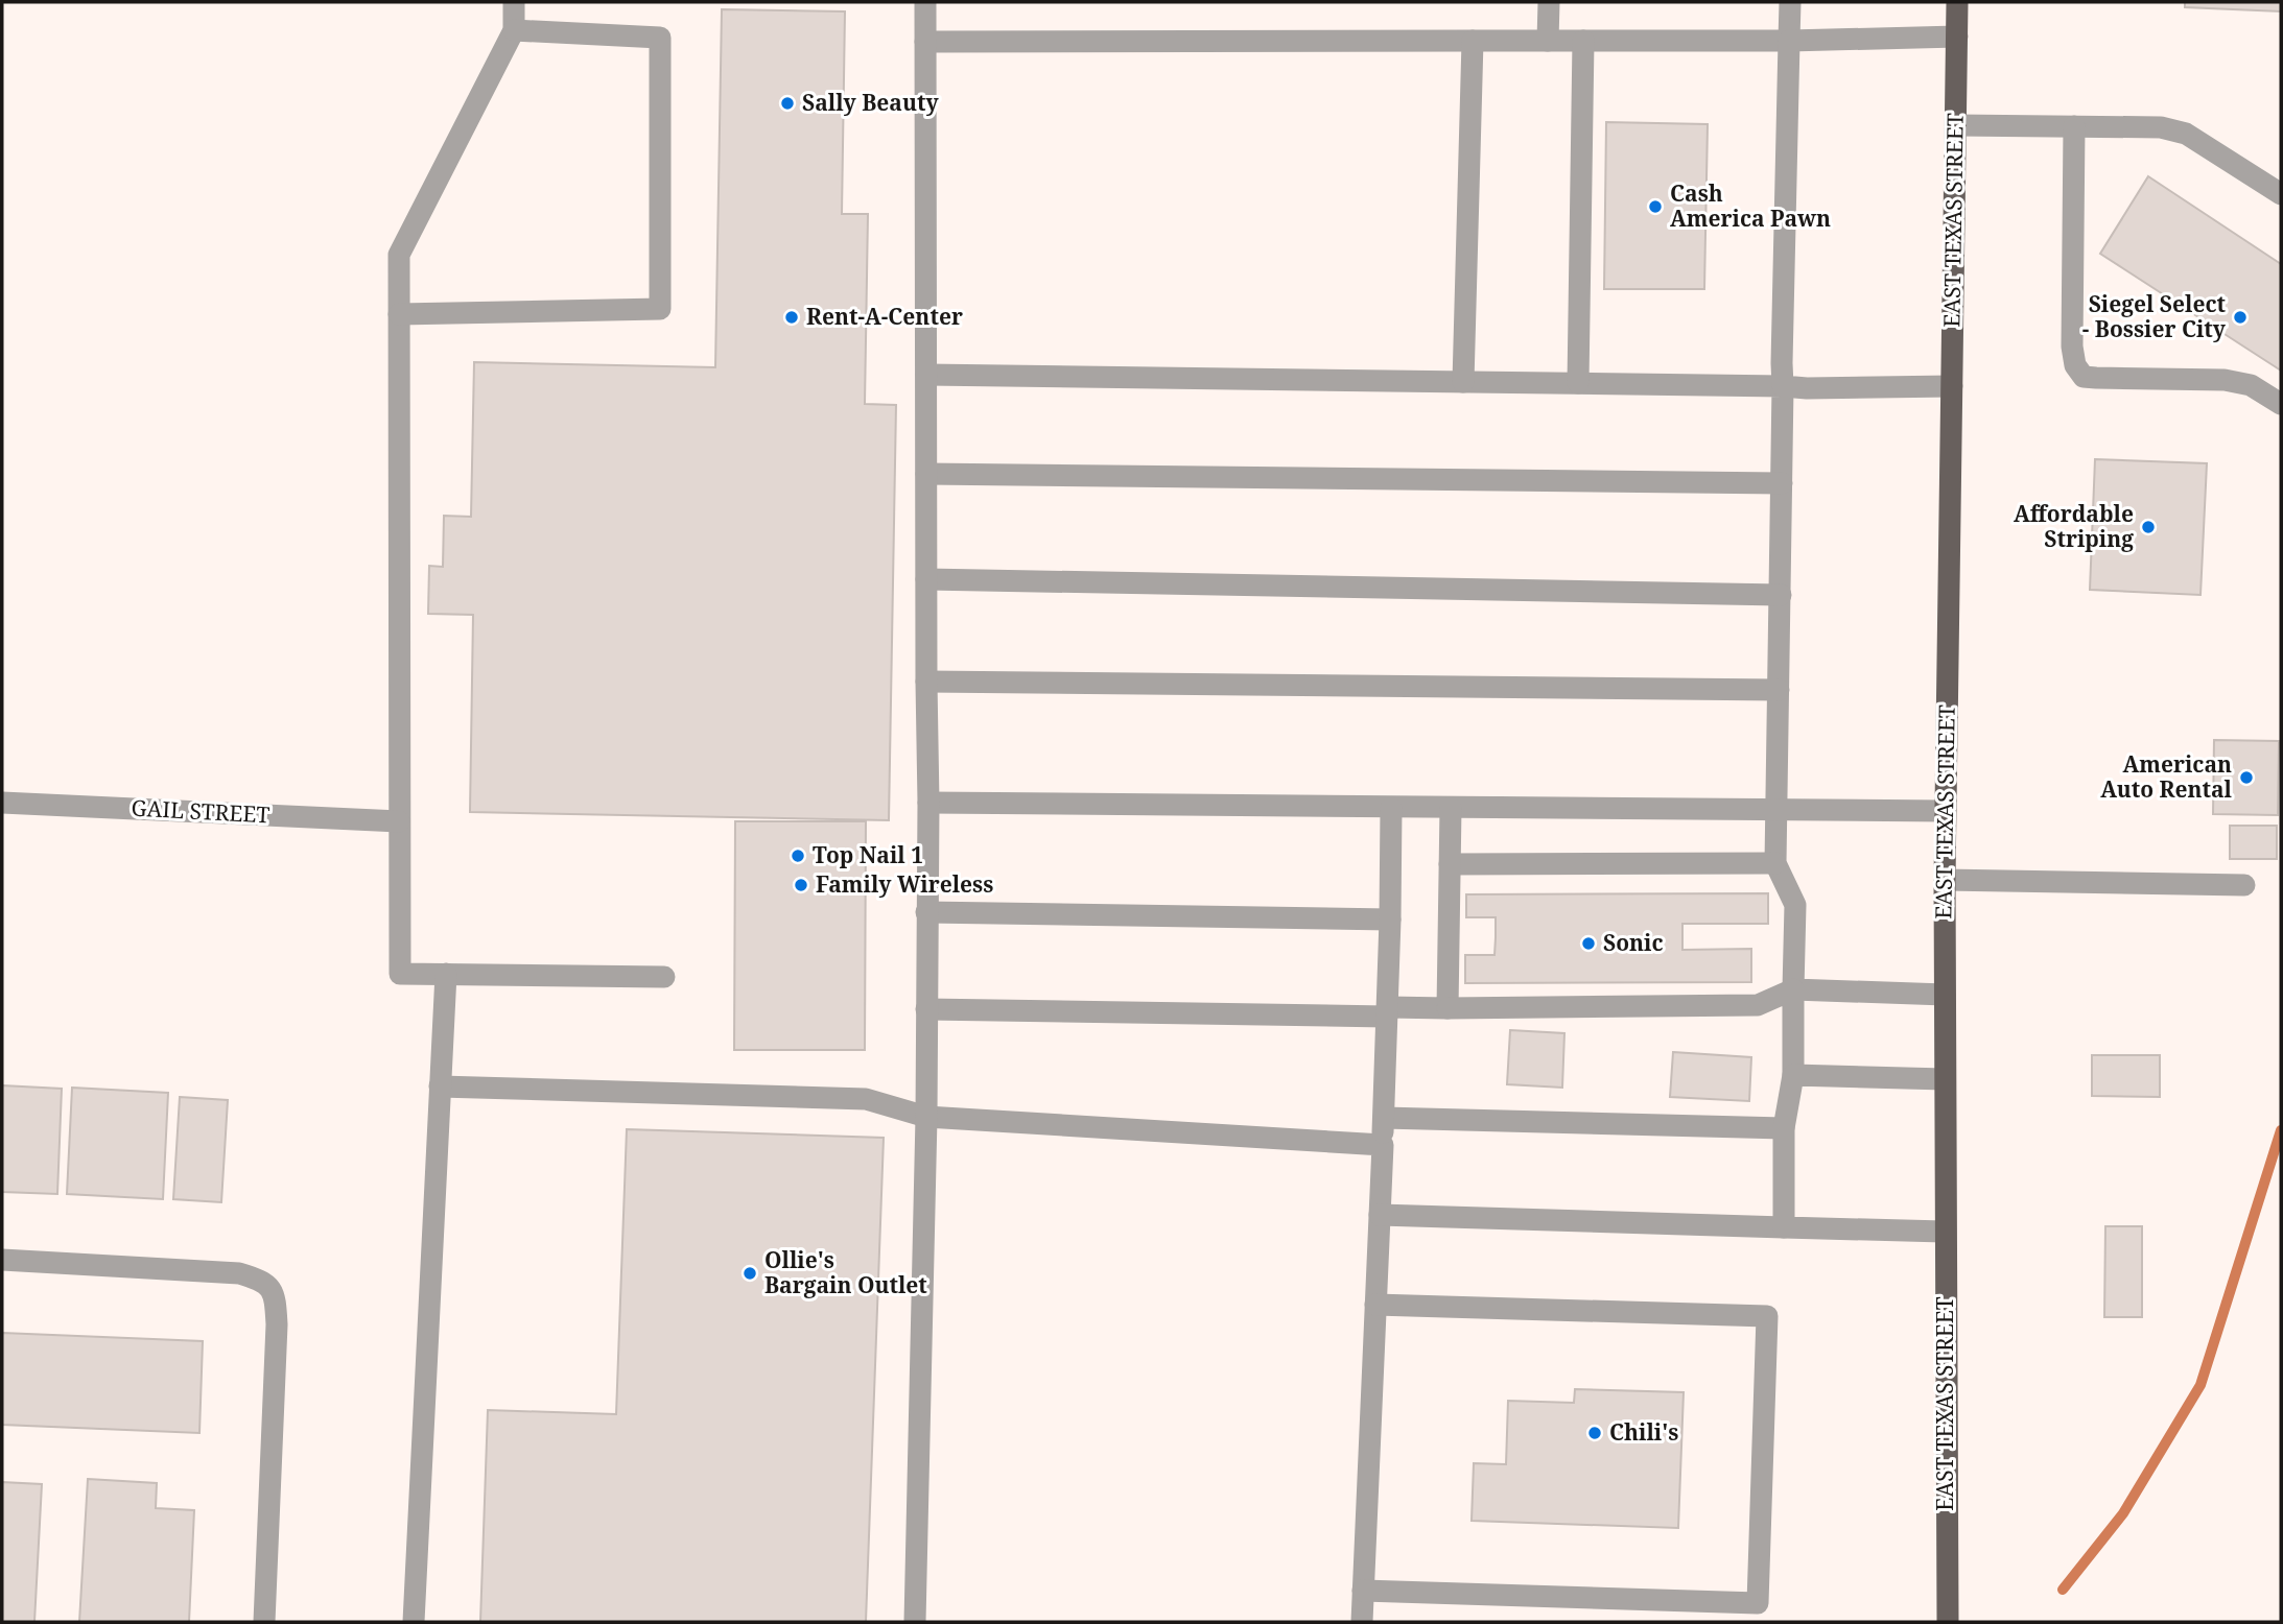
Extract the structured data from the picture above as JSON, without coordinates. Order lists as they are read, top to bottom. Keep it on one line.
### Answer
{"streets":{"main road":["EAST TEXAS STREET"],"street":["GAIL STREET"]},"places":["Sally Beauty","Cash America Pawn","Rent-A-Center","Siegel Select - Bossier City","Affordable Striping","American Auto Rental","Top Nail 1","Family Wireless","Sonic","Ollie's Bargain Outlet","Chili's"]}
